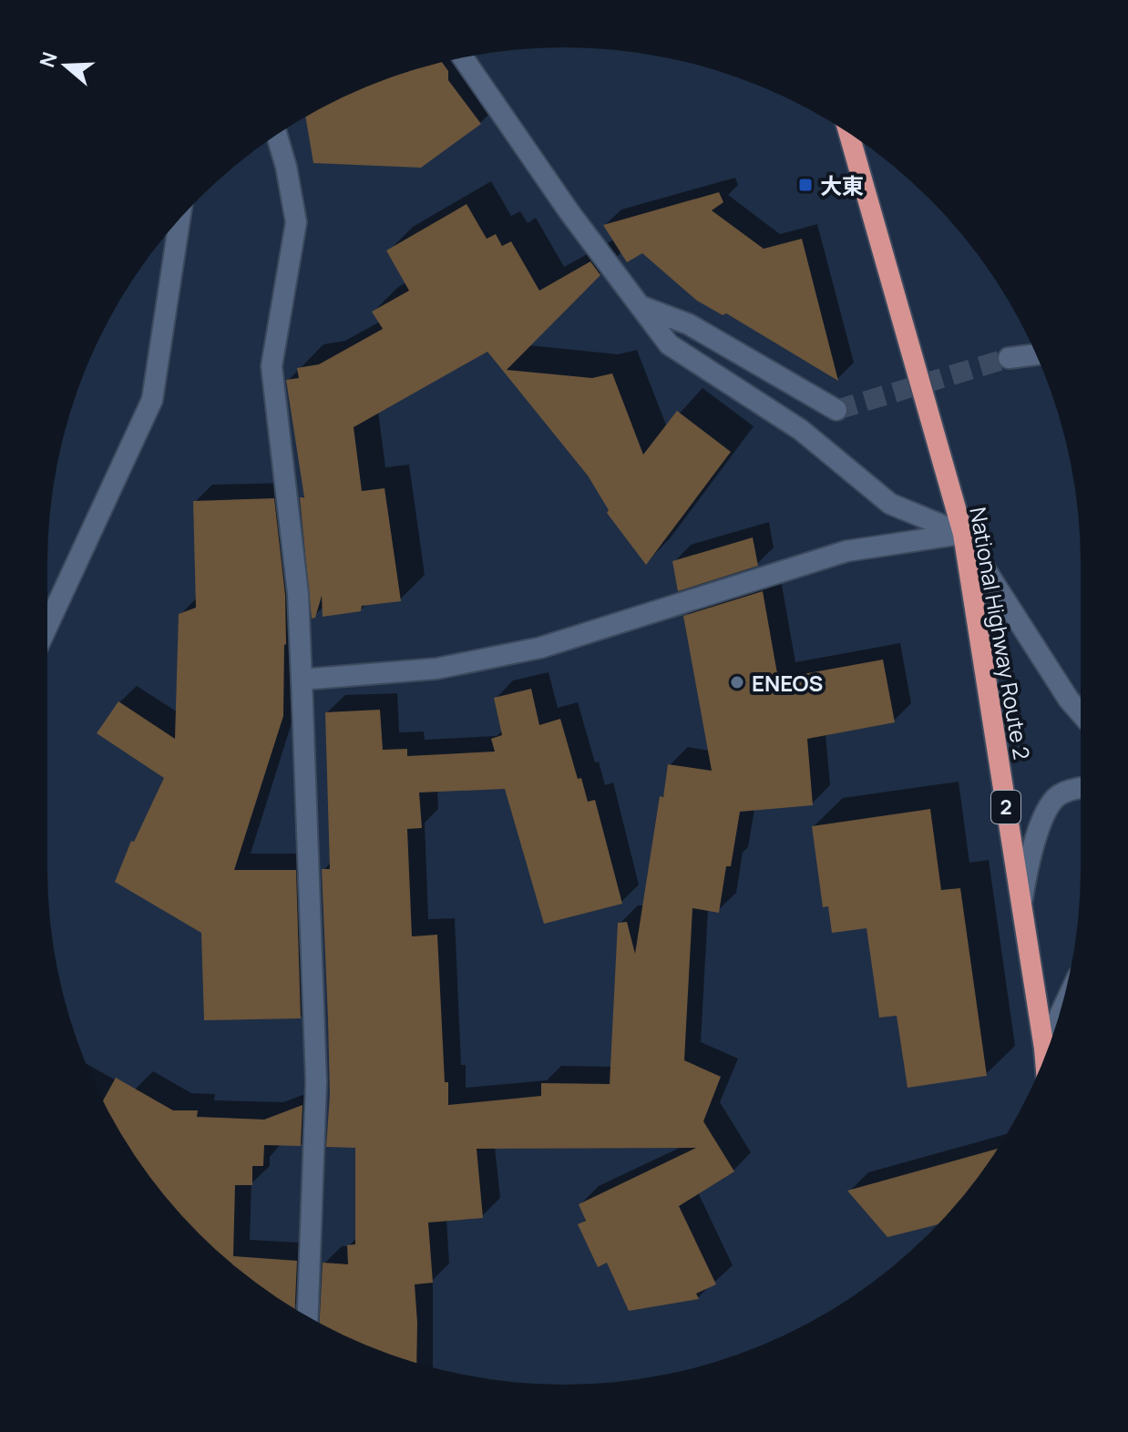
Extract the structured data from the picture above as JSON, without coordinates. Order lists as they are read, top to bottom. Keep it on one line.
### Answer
{"streets":{"highway":["National Highway Route 2","2"]},"places":{"transit":["大東"],"other":["ENEOS"]},"north":"left"}
